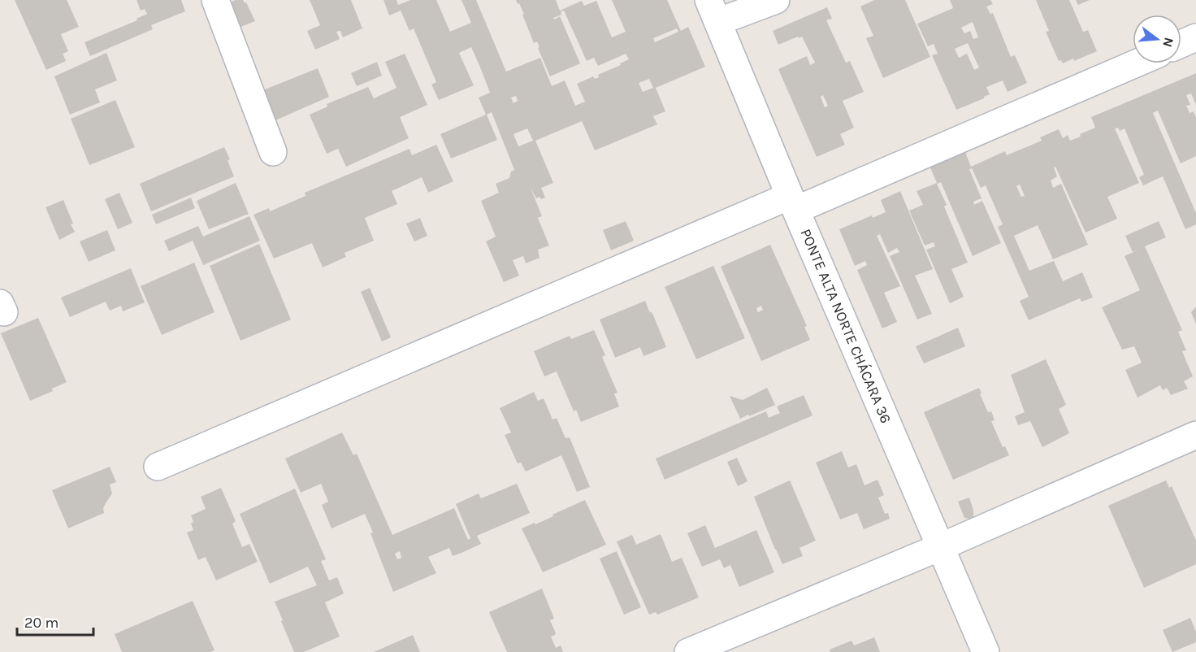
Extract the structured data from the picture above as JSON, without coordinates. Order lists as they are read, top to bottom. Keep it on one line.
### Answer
{"streets":{"street":["PONTE ALTA NORTE CHÁCARA 36"]},"scale_bar":"20 m","north":"right"}
